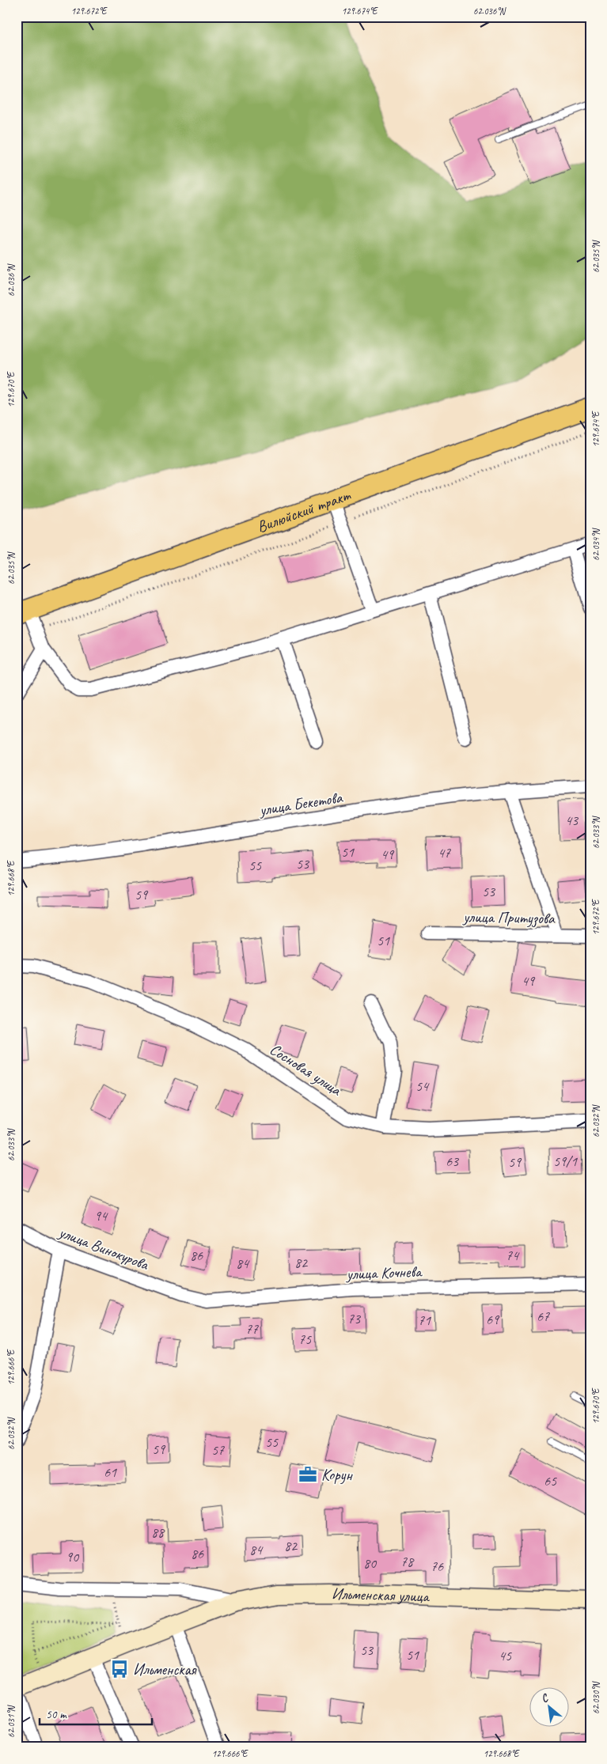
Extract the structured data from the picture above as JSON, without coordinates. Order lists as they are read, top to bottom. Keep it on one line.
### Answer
{"streets":{"main road":["Вилюйский тракт","Ильменская улица"],"street":["улица Бекетова","улица Притузова","Сосновая улица","улица Винокурова","улица Кочнева"]},"crossings":[["улица Винокурова","улица Кочнева"]],"places":{"office":["Корун"],"bus stop":["Ильменская"]},"house_numbers":["43","51","47","49","53","55","53","59","51","49","54","63","59/1","59","94","86","74","82","84","67","73","69","71","77","75","55","59","57","61","65","88","82","84","86","90","78","80","76","53","51","45"],"scale_bar":"50 m","north":"top left","coordinates":["129.672°E","129.674°E","62.036°N","62.035°N","129.670°E","62.034°N","62.033°N","129.668°E","62.032°N","129.666°E","62.030°N","62.031°N"]}
